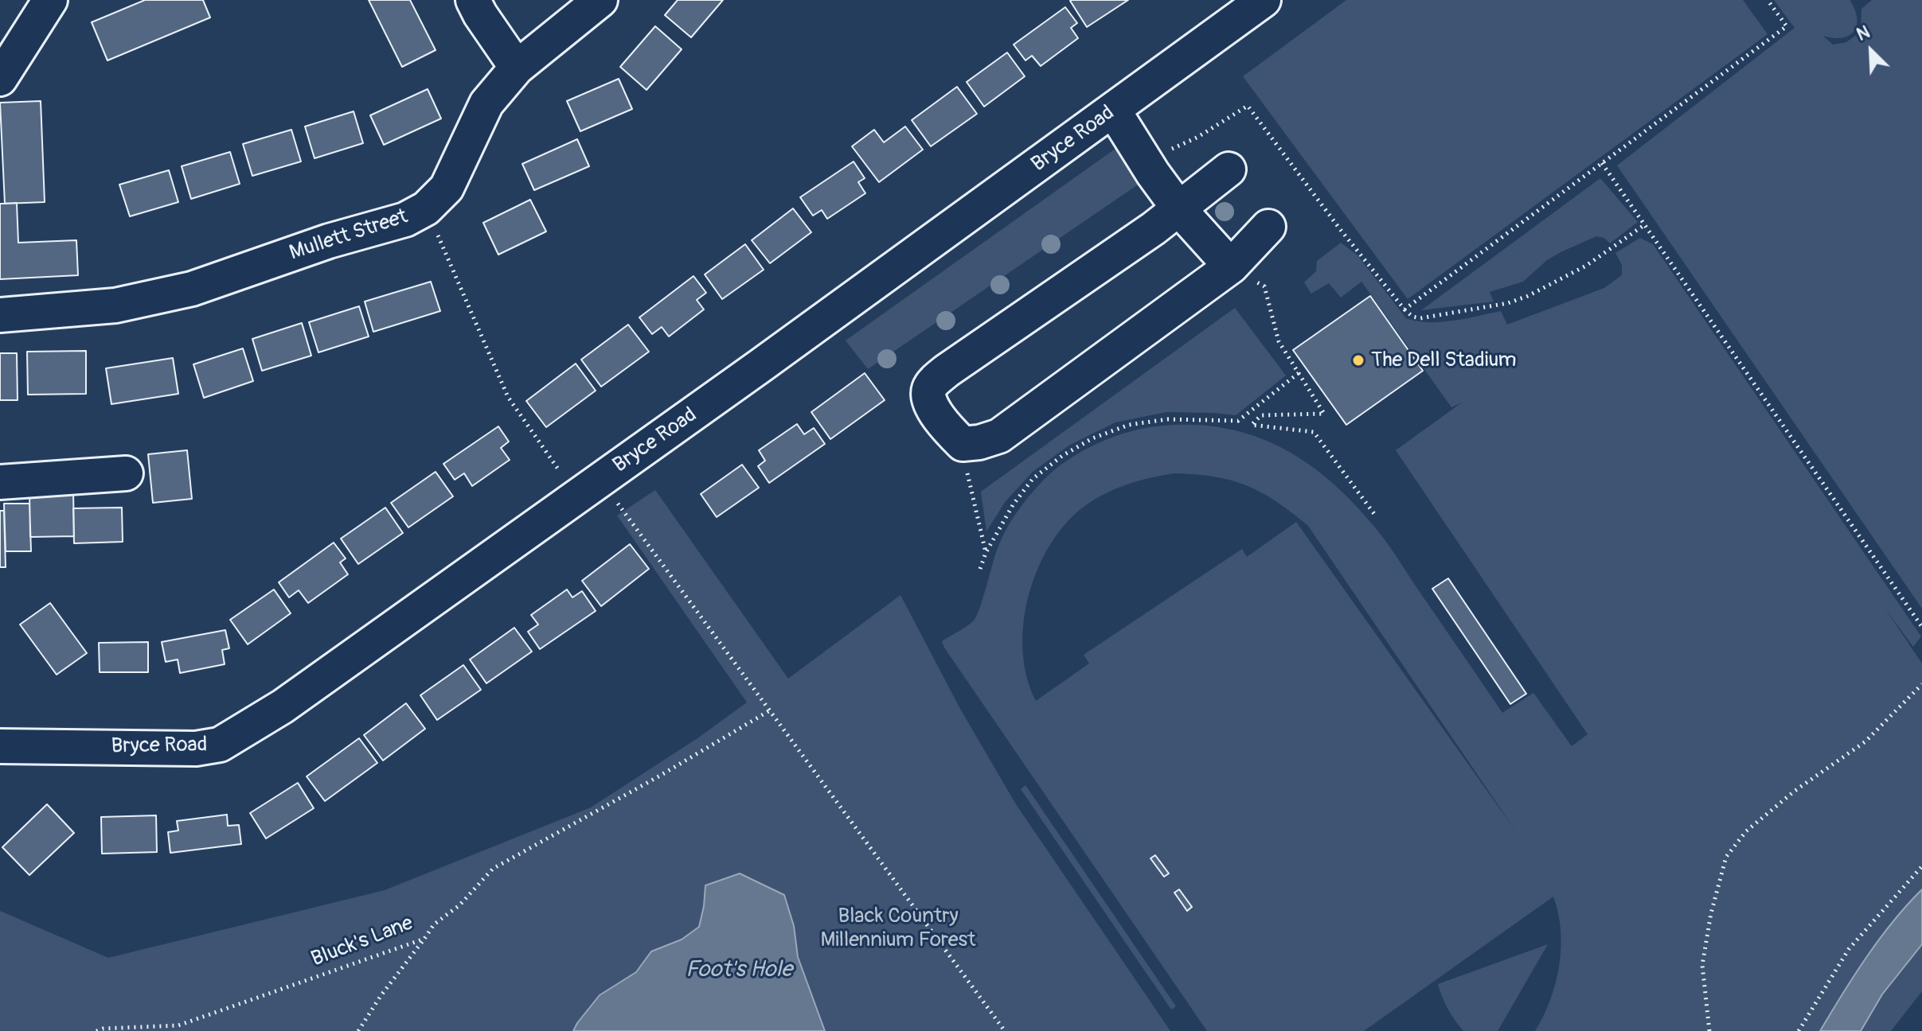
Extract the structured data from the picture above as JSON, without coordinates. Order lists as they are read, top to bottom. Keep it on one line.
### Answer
{"streets":{"street":["Bryce Road","Mullett Street"],"path":["Bluck's Lane"]},"water":["Foot's Hole"],"parks":["Black Country Millennium Forest"],"places":["The Dell Stadium"],"north":"top left"}
